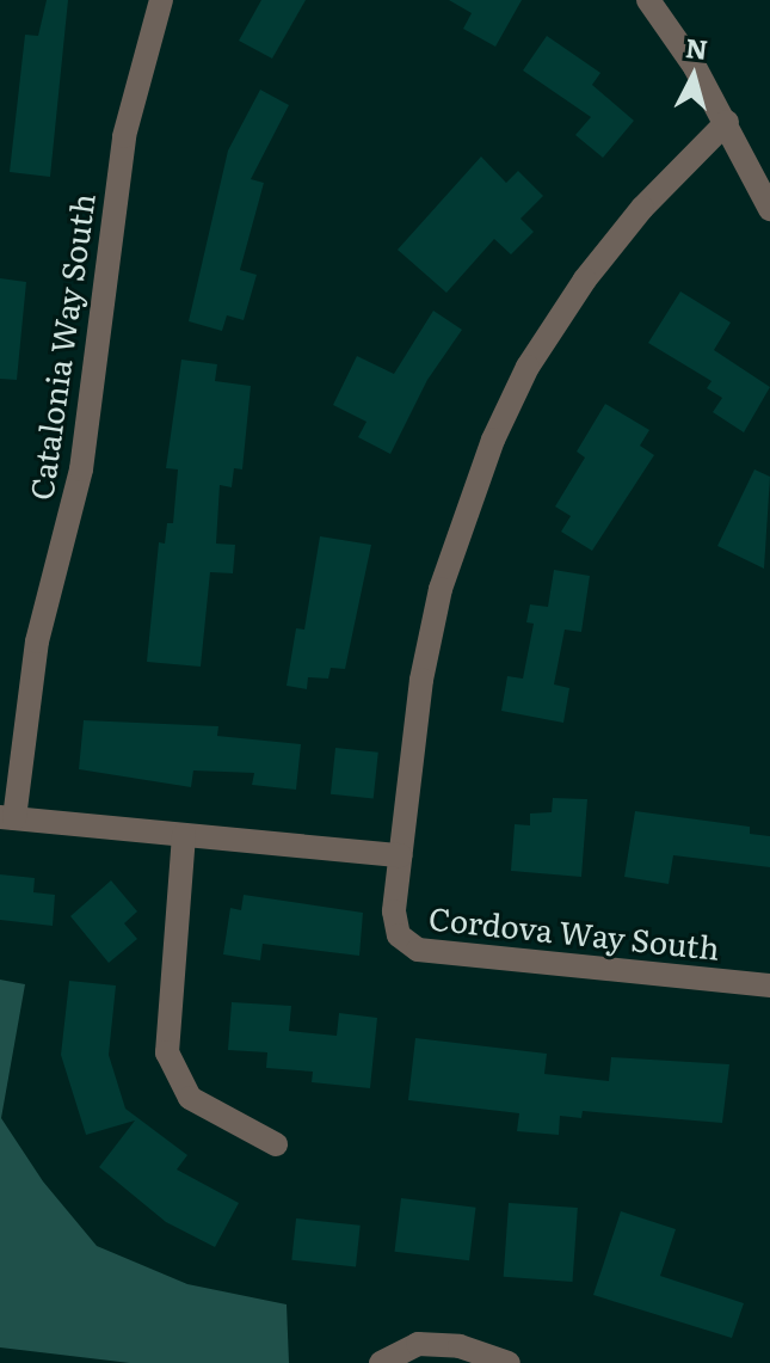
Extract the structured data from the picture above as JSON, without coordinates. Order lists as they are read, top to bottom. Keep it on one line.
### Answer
{"streets":{"street":["Catalonia Way South","Cordova Way South"]},"north":"top"}
